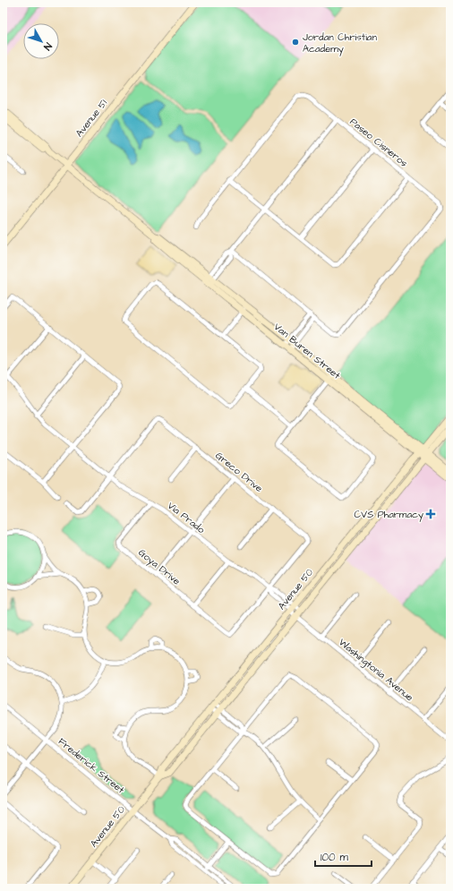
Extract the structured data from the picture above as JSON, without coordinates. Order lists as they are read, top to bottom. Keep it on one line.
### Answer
{"streets":{"main road":["Avenue 51","Van Buren Street","Avenue 50"],"street":["Paseo Cisneros","Greco Drive","Via Prado","Goya Drive","Washingtonia Avenue","Frederick Street"]},"crossings":[["Avenue 51","Van Buren Street"],["Van Buren Street","Avenue 50"],["Greco Drive","Via Prado"],["Greco Drive","Goya Drive"],["Via Prado","Goya Drive"],["Via Prado","Avenue 50"],["Via Prado","Washingtonia Avenue"],["Avenue 50","Washingtonia Avenue"],["Avenue 50","Frederick Street"]],"places":{"other":["Jordan Christian Academy"],"health":["CVS Pharmacy"]},"scale_bar":"100 m","north":"bottom right"}
